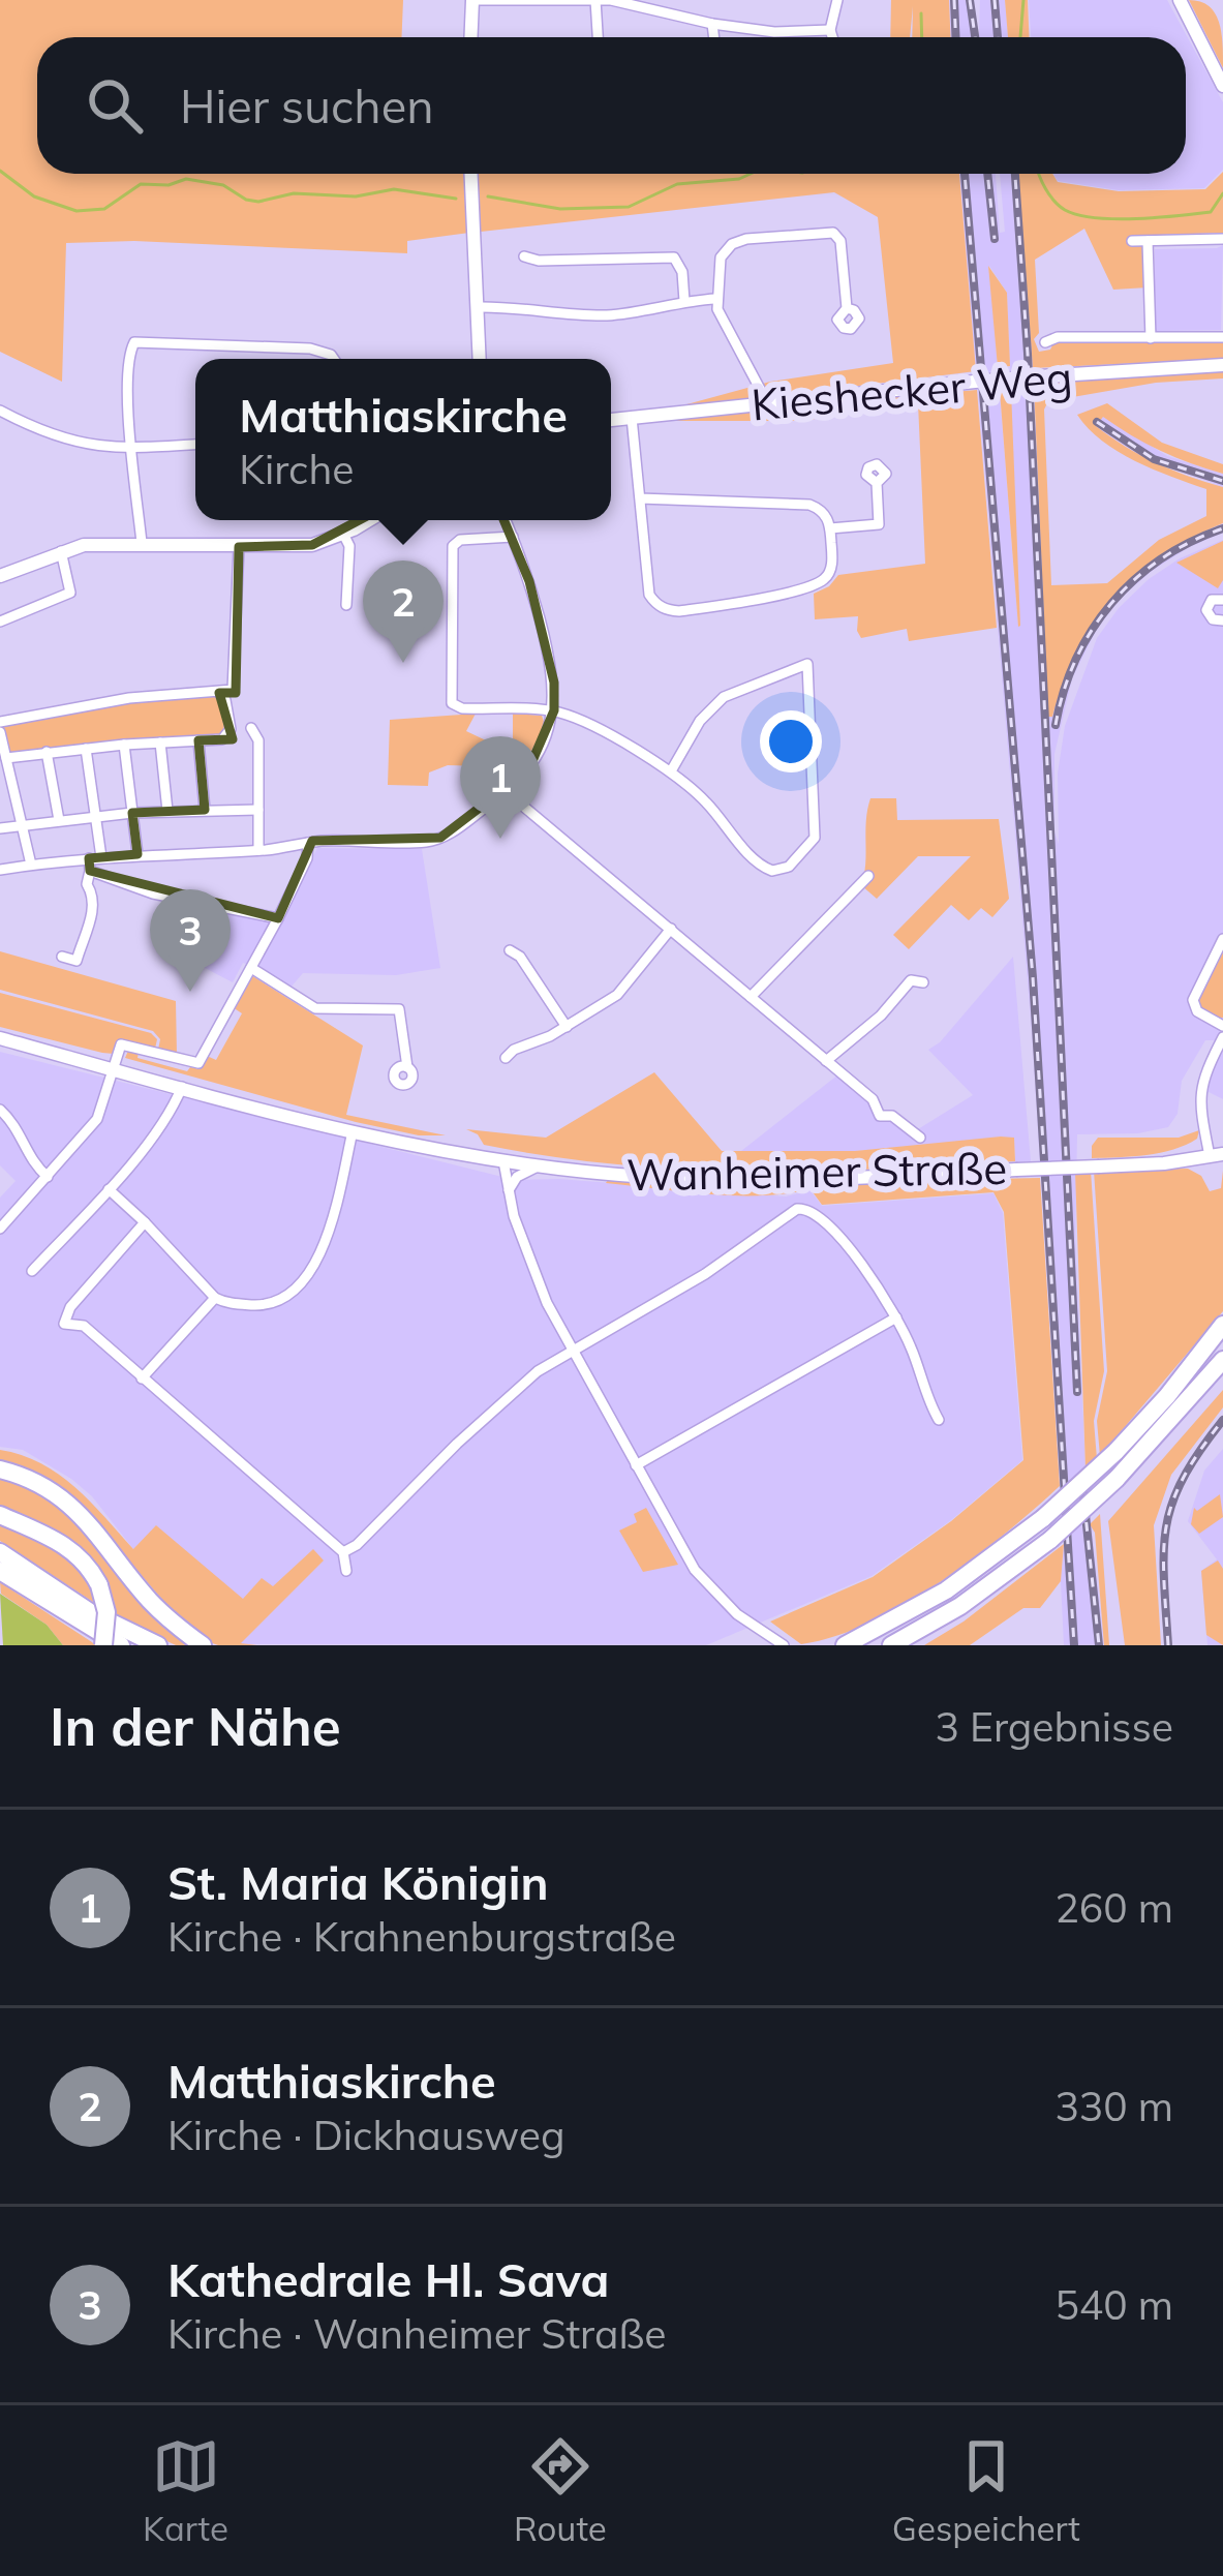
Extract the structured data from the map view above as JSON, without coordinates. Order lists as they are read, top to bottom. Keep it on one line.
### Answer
{"streets":{"street":["Kieshecker Weg","Wanheimer Straße"]},"page":{"search":"Hier suchen","popup":["Matthiaskirche","Kirche"],"pins":["2","1","3"],"heading":["In der Nähe","3 Ergebnisse"],"list":[{"mark":"1","name":"St. Maria Königin","note":"Kirche · Krahnenburgstraße","value":"260 m"},{"mark":"2","name":"Matthiaskirche","note":"Kirche · Dickhausweg","value":"330 m"},{"mark":"3","name":"Kathedrale Hl. Sava","note":"Kirche · Wanheimer Straße","value":"540 m"}],"nav":["Karte","Route","Gespeichert"]}}
